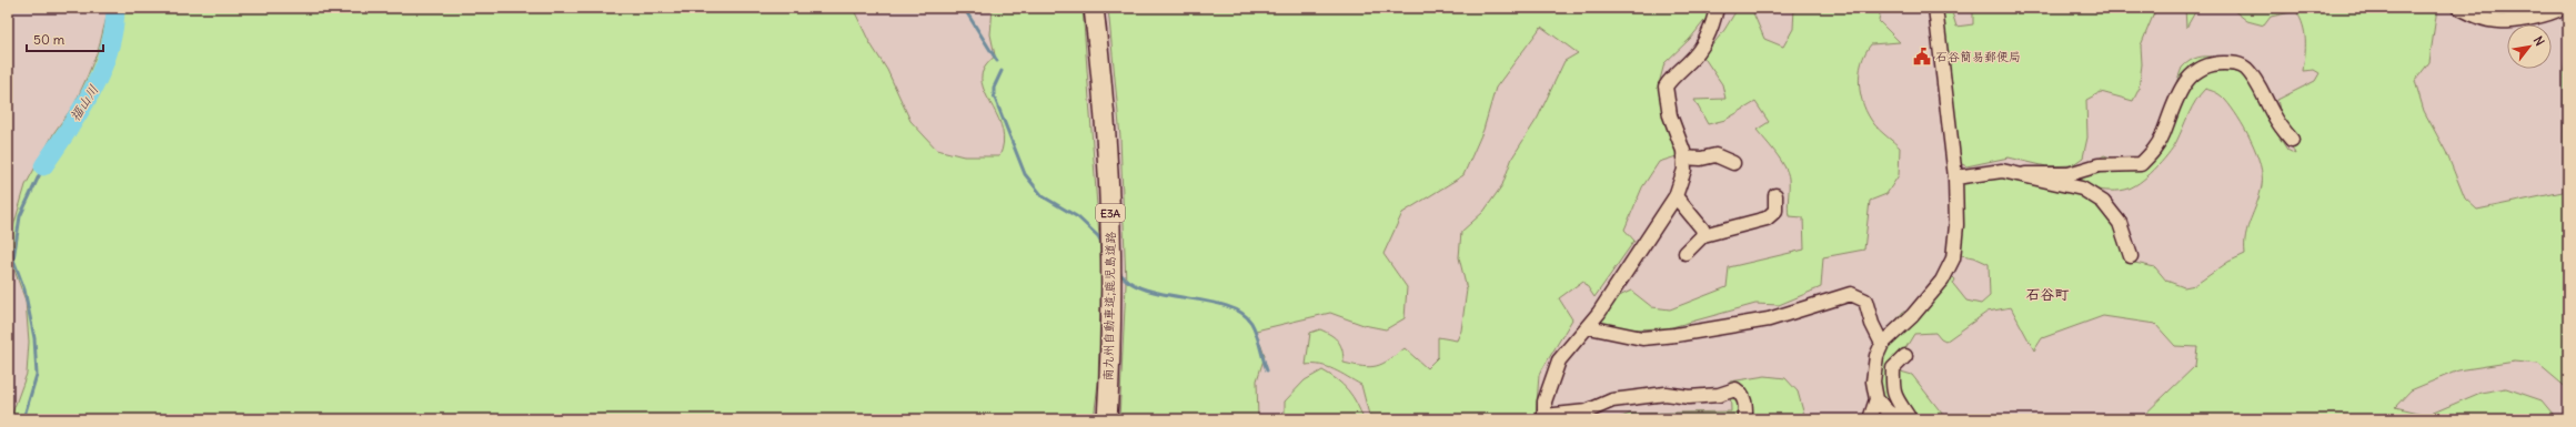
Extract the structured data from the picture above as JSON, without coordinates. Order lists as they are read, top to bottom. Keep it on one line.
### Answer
{"streets":{"highway":["E3A","南九州自動車道;鹿児島道路"]},"districts":["石谷町"],"water":["福山川"],"places":{"public building":["石谷簡易郵便局"]},"scale_bar":"50 m","north":"top right"}
